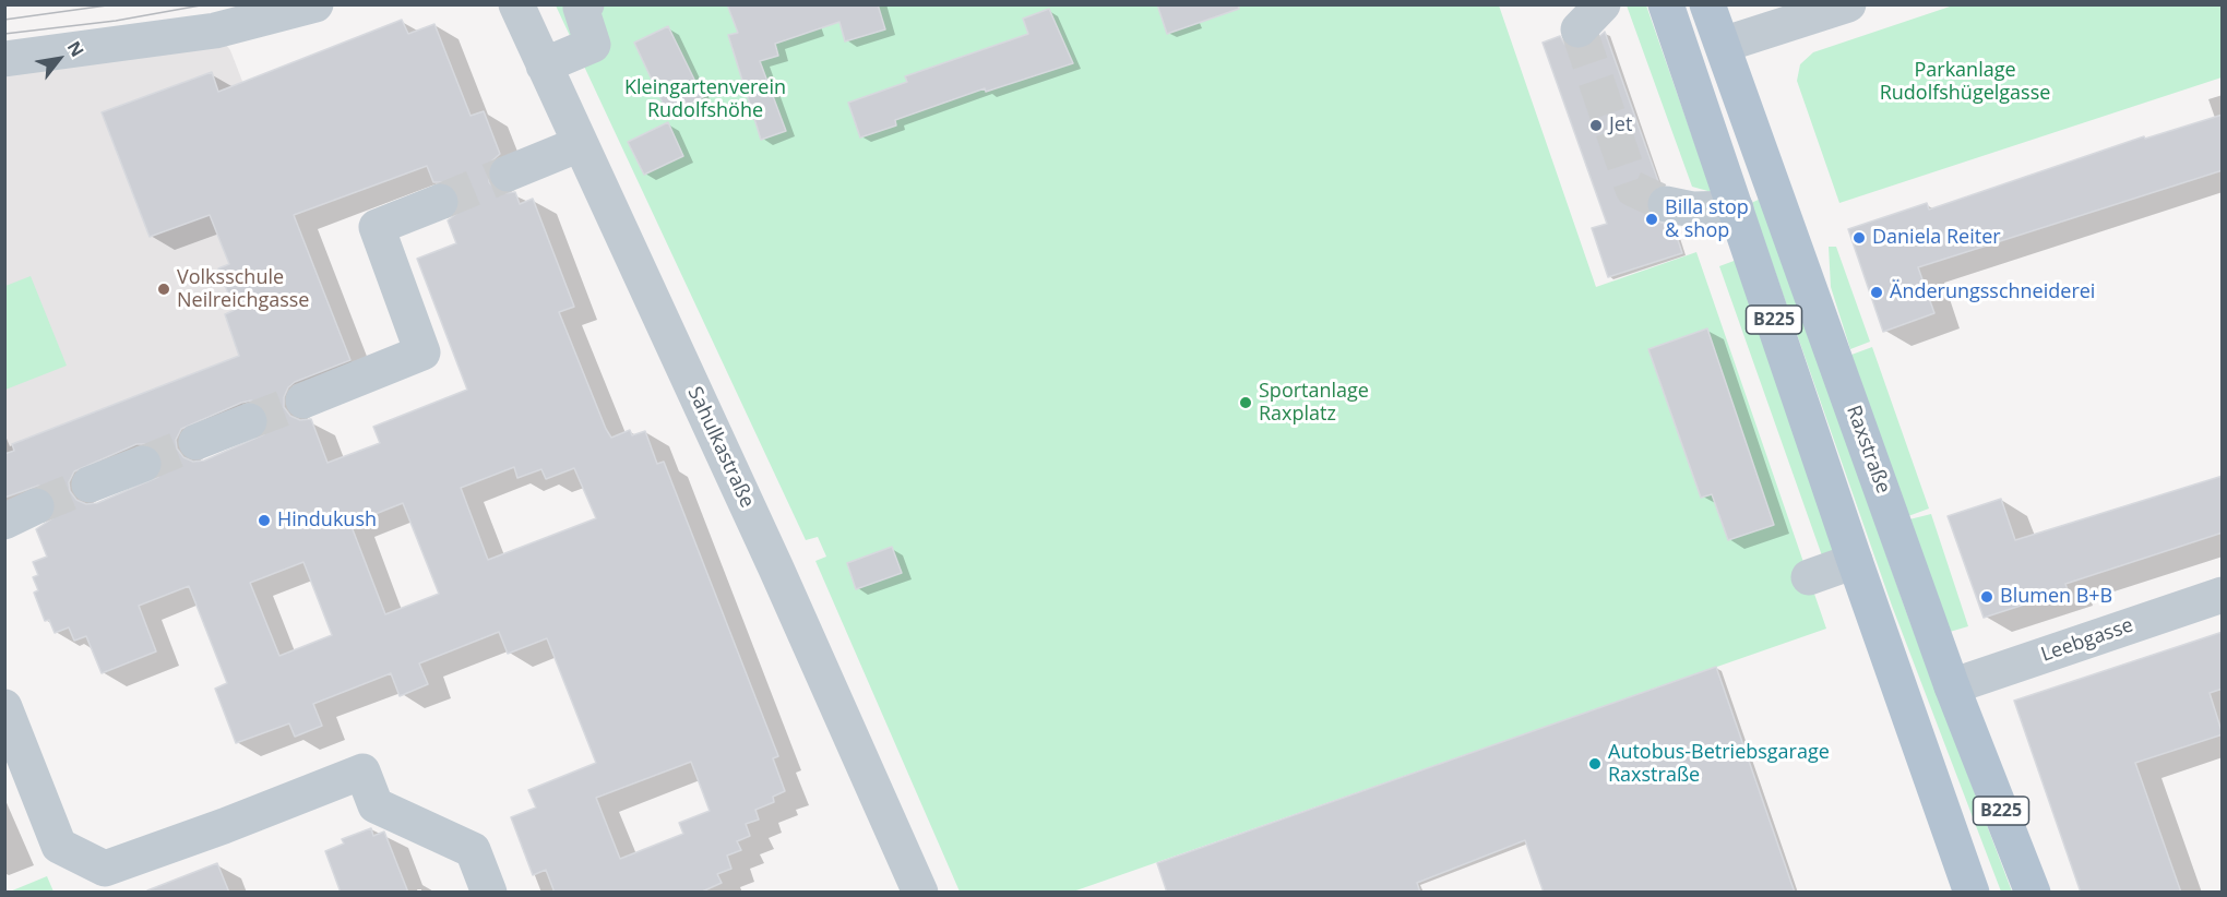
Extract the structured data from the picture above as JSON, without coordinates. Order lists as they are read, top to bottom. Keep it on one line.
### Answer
{"streets":{"main road":["B225","Raxstraße"],"street":["Sahulkastraße","Leebgasse"]},"crossings":[["Raxstraße","Leebgasse"]],"parks":["Parkanlage Rudolfshügelgasse","Kleingartenverein Rudolfshöhe"],"places":["Jet","Billa stop & shop","Daniela Reiter","Volksschule Neilreichgasse","Änderungsschneiderei","Sportanlage Raxplatz","Hindukush","Blumen B+B","Autobus-Betriebsgarage Raxstraße"],"north":"top right"}
